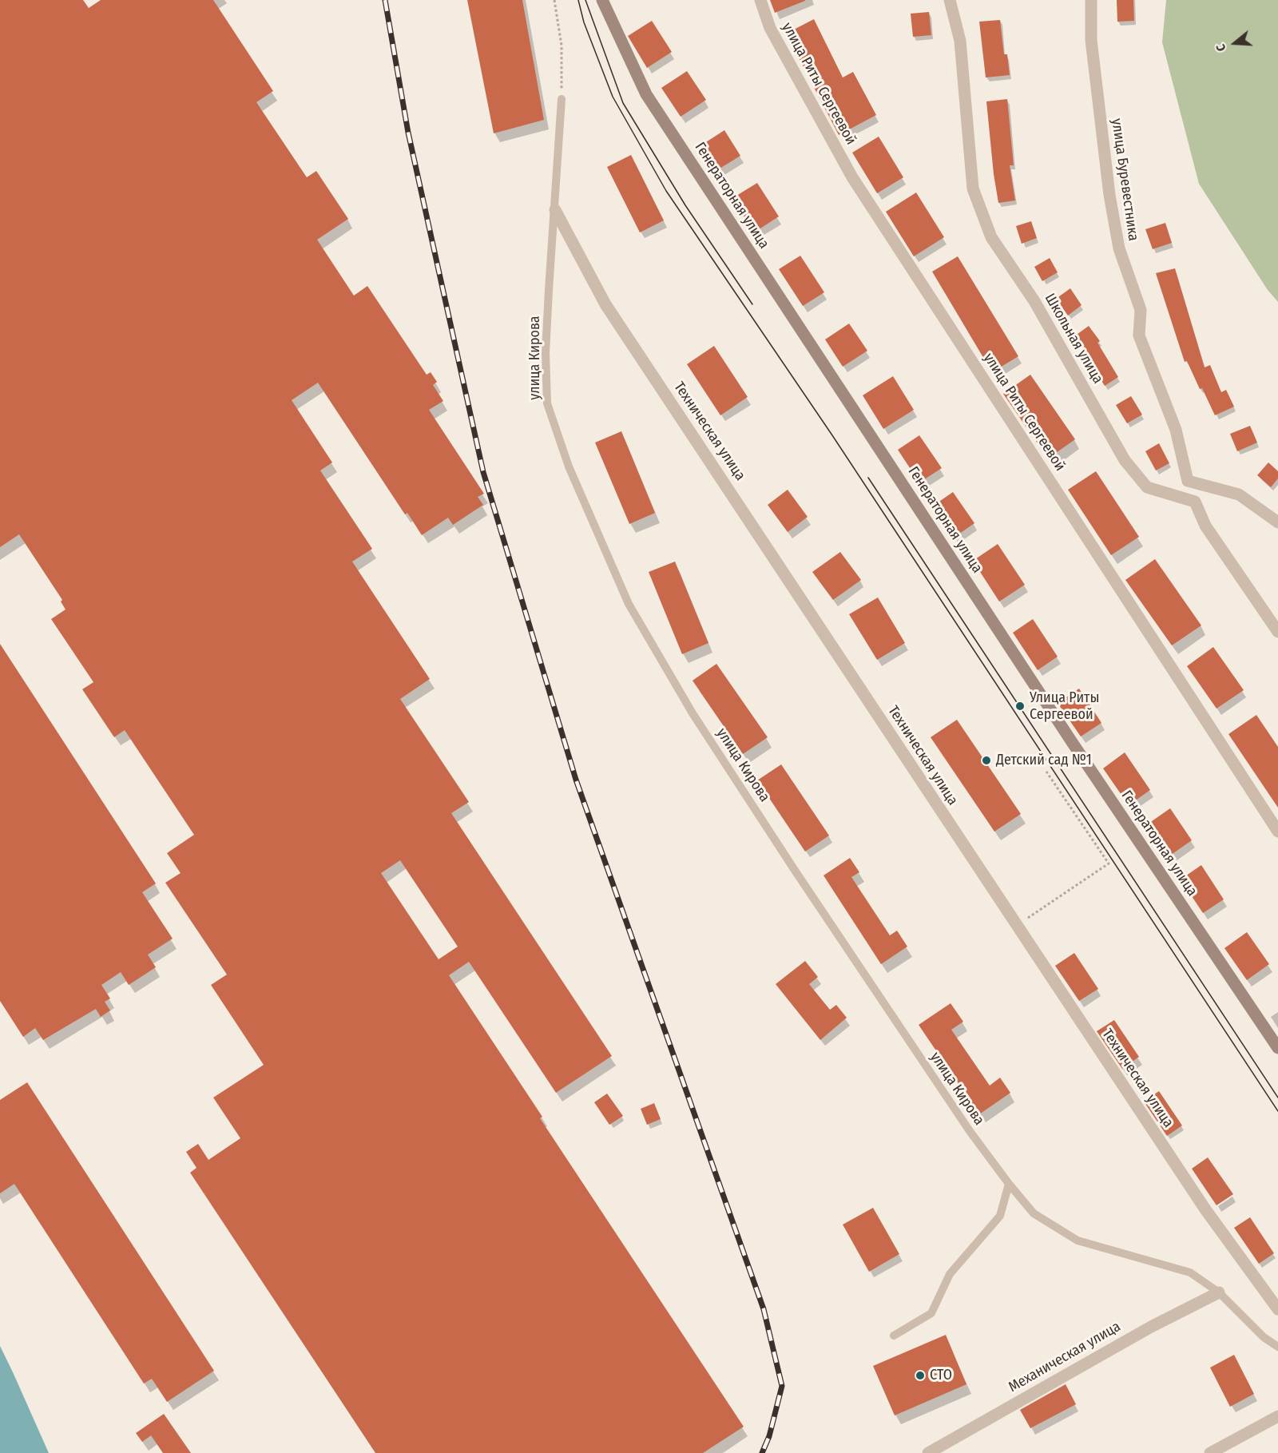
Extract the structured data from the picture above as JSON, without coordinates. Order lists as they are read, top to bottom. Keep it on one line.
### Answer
{"streets":{"main road":["Генераторная улица"],"street":["улица Риты Сергеевой","улица Буревестника","Школьная улица","Техническая улица","Механическая улица"],"lane":["улица Кирова"]},"crossings":[["улица Буревестника","Школьная улица"],["улица Кирова","Техническая улица"],["улица Кирова","Механическая улица"]],"places":["Улица Риты Сергеевой","Детский сад №1","СТО"],"north":"left"}
